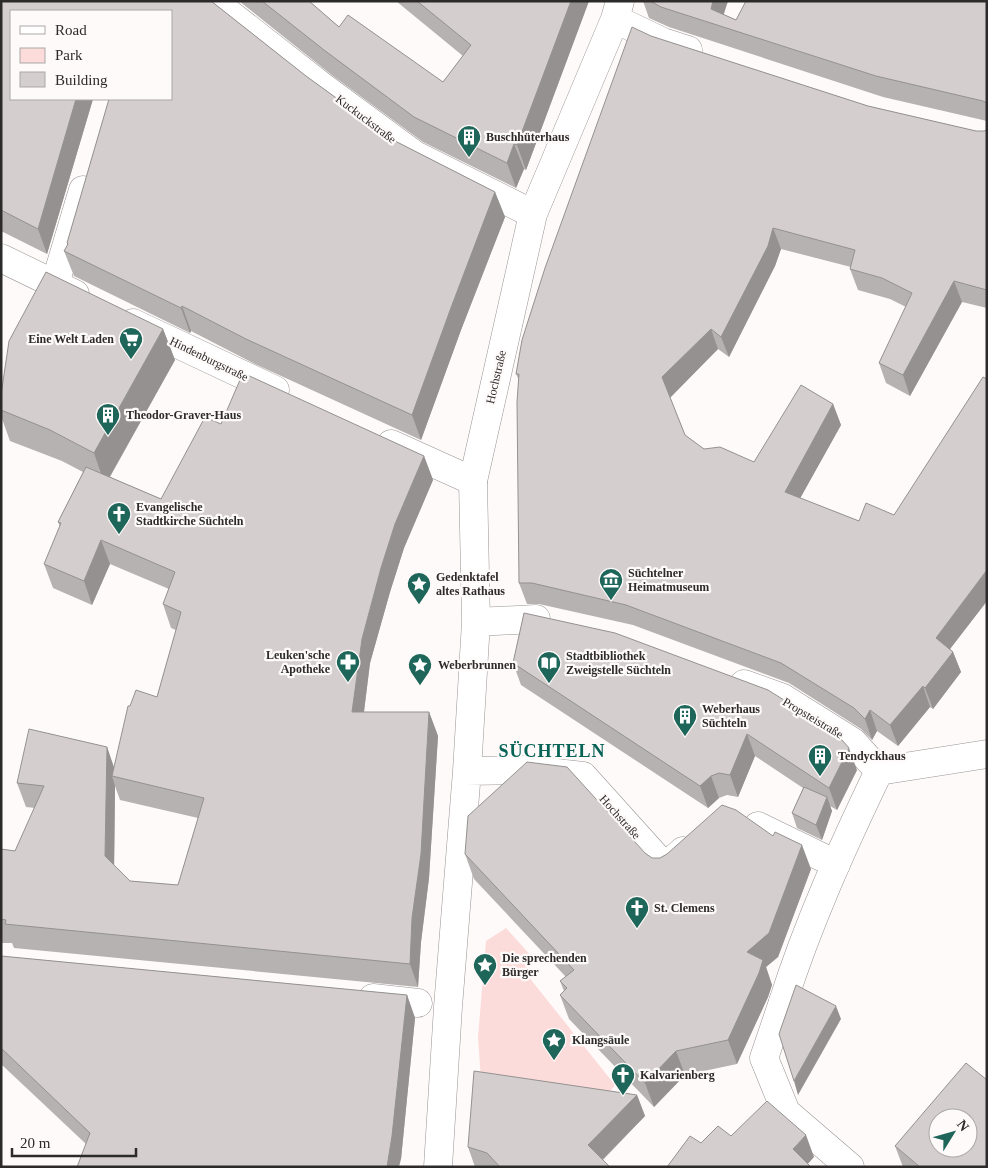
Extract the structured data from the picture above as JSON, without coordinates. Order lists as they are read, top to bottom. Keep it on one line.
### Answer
{"streets":{"street":["Kuckuckstraße","Hindenburgstraße","Hochstraße","Propsteistraße"]},"crossings":[["Kuckuckstraße","Hochstraße"]],"districts":["SÜCHTELN"],"places":{"building":["Buschhüterhaus","Theodor-Graver-Haus","Weberhaus Süchteln","Tendyckhaus"],"supermarket":["Eine Welt Laden"],"church":["Evangelische Stadtkirche Süchteln","St. Clemens","Kalvarienberg"],"museum":["Süchtelner Heimatmuseum"],"place":["Gedenktafel altes Rathaus","Weberbrunnen","Die sprechenden Bürger","Klangsäule"],"pharmacy":["Leuken'sche Apotheke"],"library":["Stadtbibliothek Zweigstelle Süchteln"]},"legend":["Road","Park","Building"],"scale_bar":"20 m","north":"top right"}
